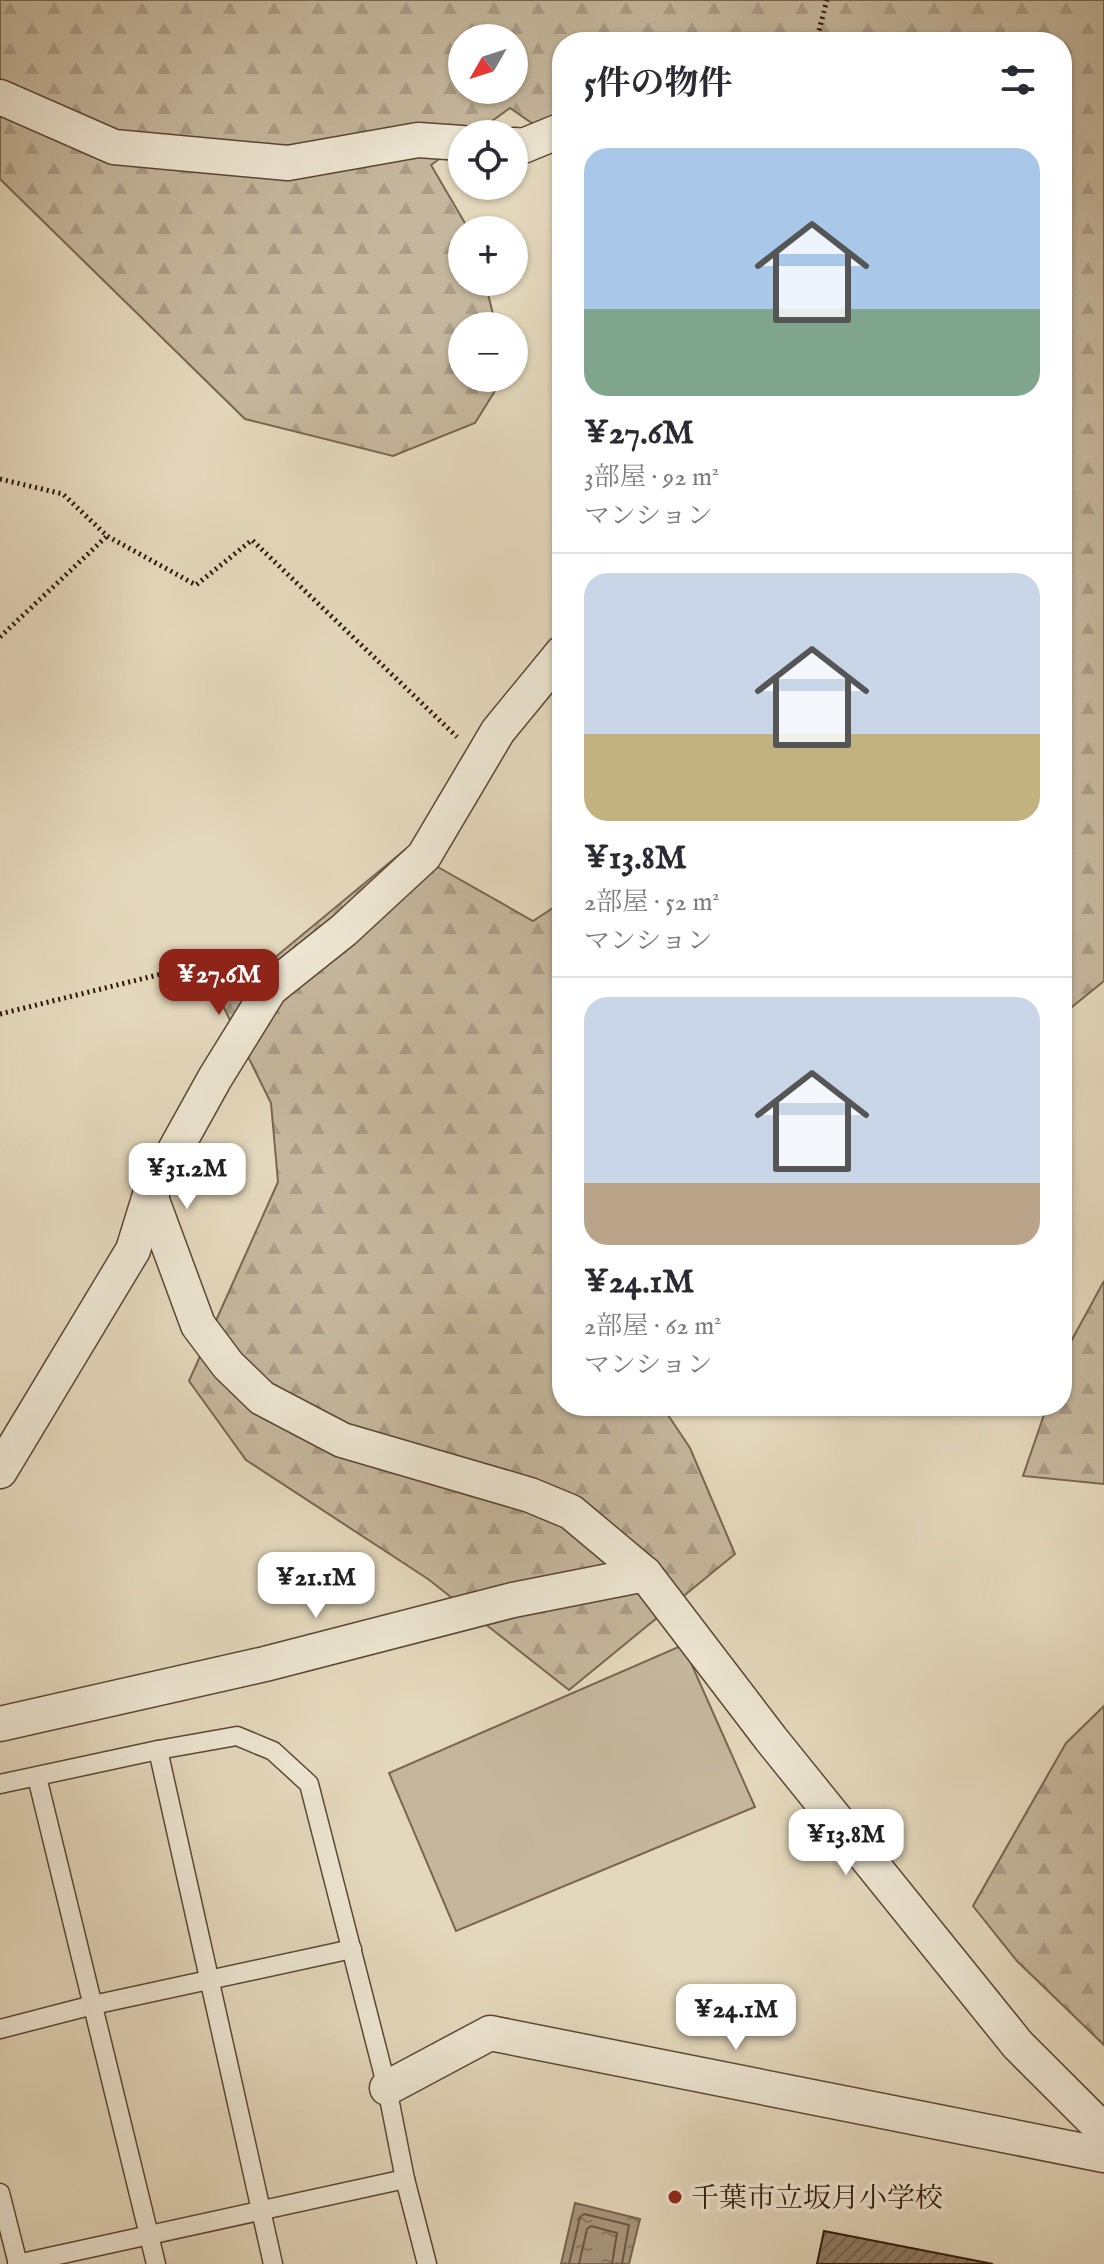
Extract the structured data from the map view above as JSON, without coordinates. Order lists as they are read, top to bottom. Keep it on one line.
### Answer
{"places":["千葉市立坂月小学校"],"north":"bottom left","page":{"map_buttons":["+","−"],"heading":"5件の物件","list":[{"name":"¥27.6M","note":"3部屋 · 92 m² · マンション"},{"name":"¥13.8M","note":"2部屋 · 52 m² · マンション"},{"name":"¥24.1M","note":"2部屋 · 62 m² · マンション"}],"price":["¥27.6M","¥31.2M","¥21.1M","¥13.8M","¥24.1M"]}}
